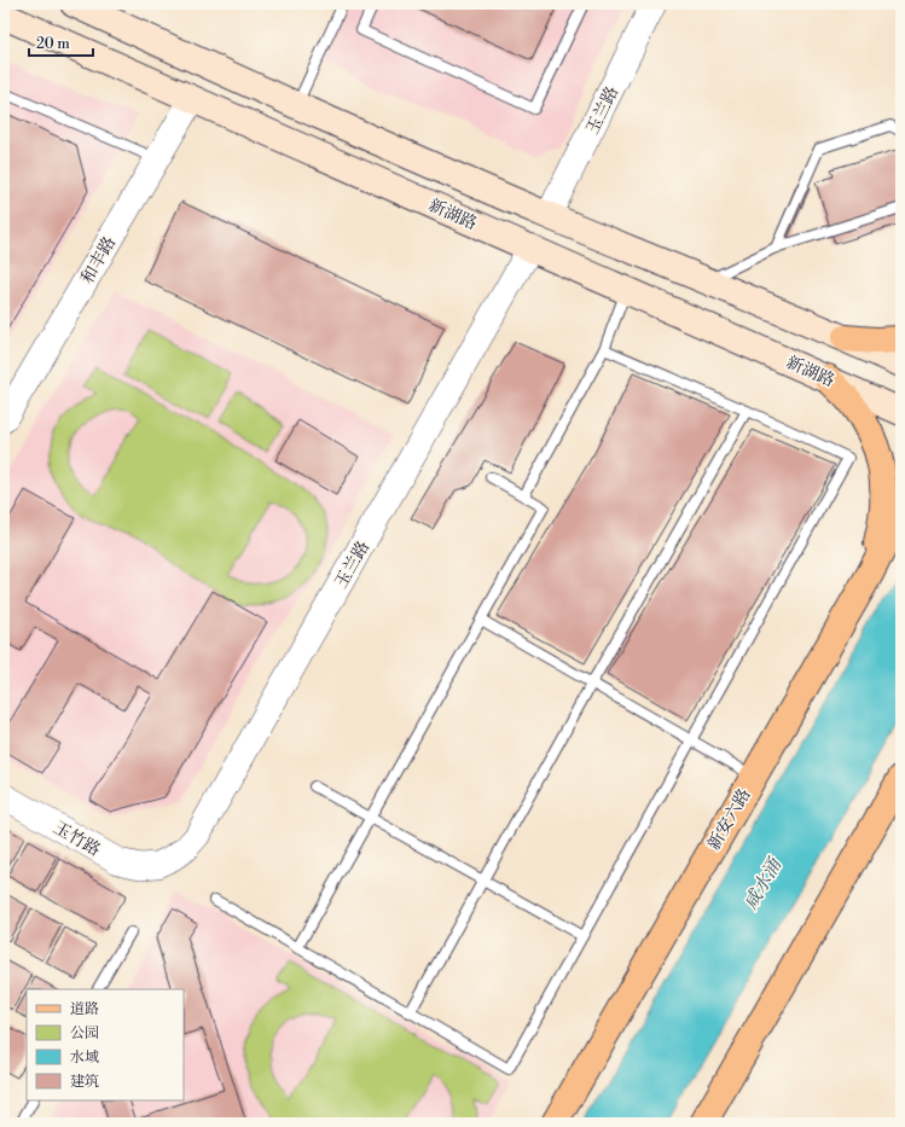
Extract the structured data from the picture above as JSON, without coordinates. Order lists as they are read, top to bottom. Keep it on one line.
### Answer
{"streets":{"main road":["新湖路","新安六路"],"street":["玉兰路","和丰路","玉竹路"]},"crossings":[["玉兰路","新湖路"],["玉兰路","玉竹路"],["新湖路","和丰路"]],"water":["咸水涌"],"legend":["道路","公园","水域","建筑"],"scale_bar":"20 m"}
